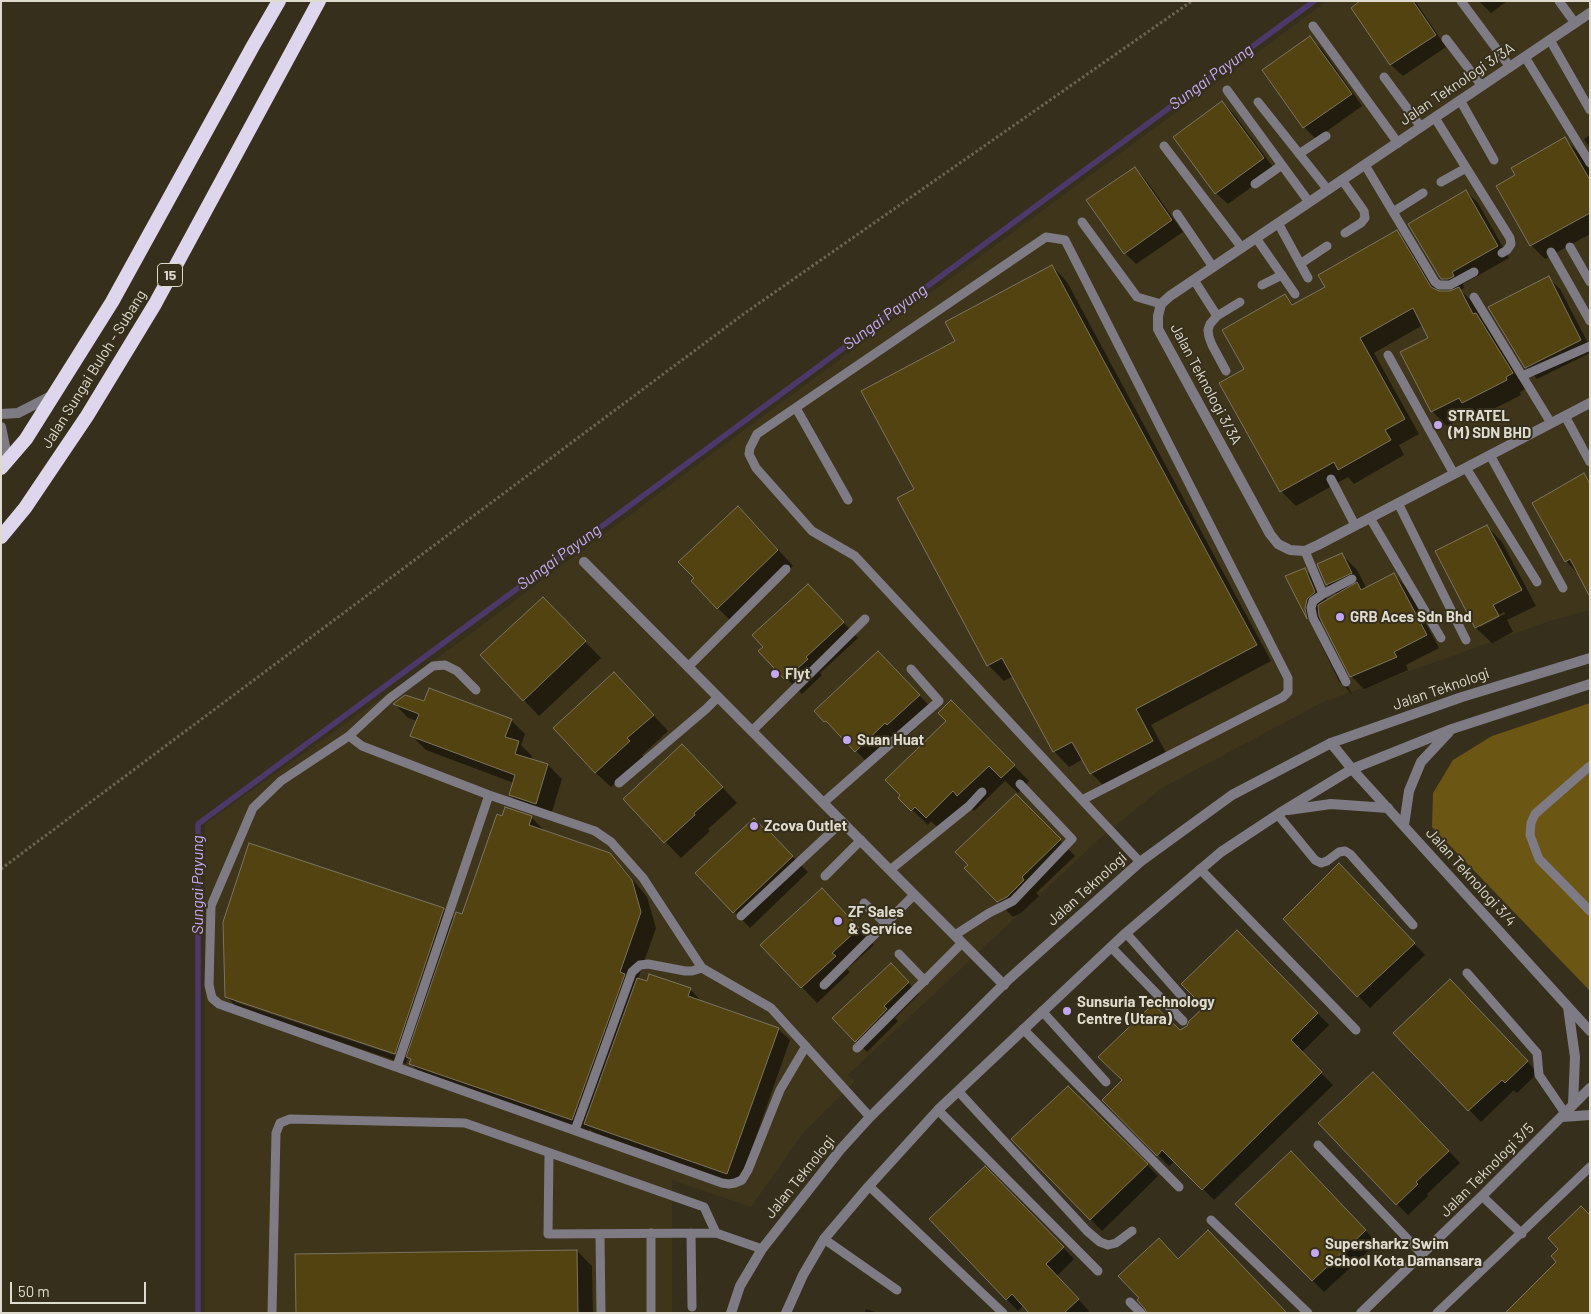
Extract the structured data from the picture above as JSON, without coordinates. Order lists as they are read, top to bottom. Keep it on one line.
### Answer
{"streets":{"highway":["15","Jalan Sungai Buloh - Subang"],"street":["Jalan Teknologi 3/3A","Jalan Teknologi","Jalan Teknologi 3/4","Jalan Teknologi 3/5"]},"crossings":[["Jalan Teknologi","Jalan Teknologi 3/4"]],"water":["Sungai Payung"],"places":["STRATEL (M) SDN BHD","GRB Aces Sdn Bhd","Flyt","Suan Huat","Zcova Outlet","ZF Sales & Service","Sunsuria Technology Centre (Utara)","Supersharkz Swim School Kota Damansara"],"scale_bar":"50 m"}
